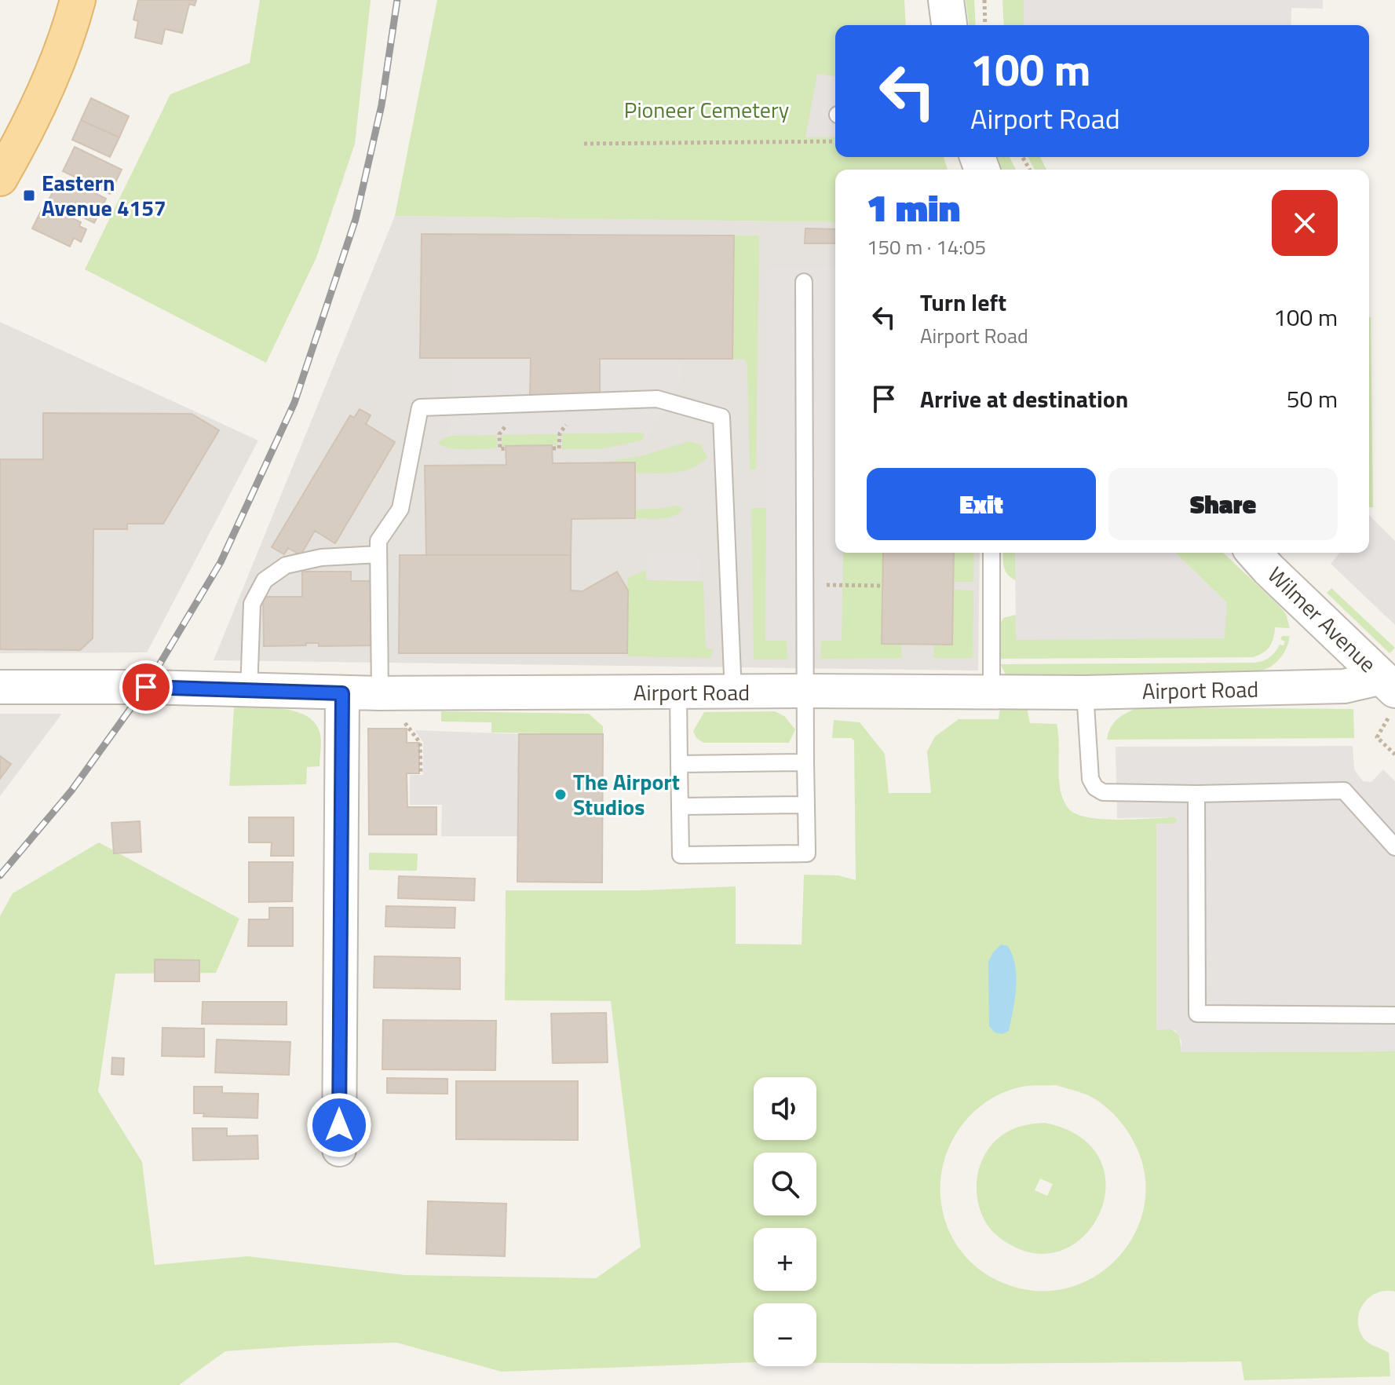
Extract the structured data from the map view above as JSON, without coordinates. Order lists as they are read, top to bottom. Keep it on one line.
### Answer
{"streets":{"street":["Wilmer Avenue","Airport Road"]},"crossings":[["Wilmer Avenue","Airport Road"]],"parks":["Pioneer Cemetery"],"places":{"transit":["Eastern Avenue 4157"],"other":["The Airport Studios"]},"page":{"turn":["100 m","Airport Road"],"heading":["1 min","150 m · 14:05"],"list":[{"name":"Turn left","note":"Airport Road","value":"100 m"},{"name":"Arrive at destination","value":"50 m"}],"buttons":["Exit","Share"],"map_buttons":["+","−"]}}
